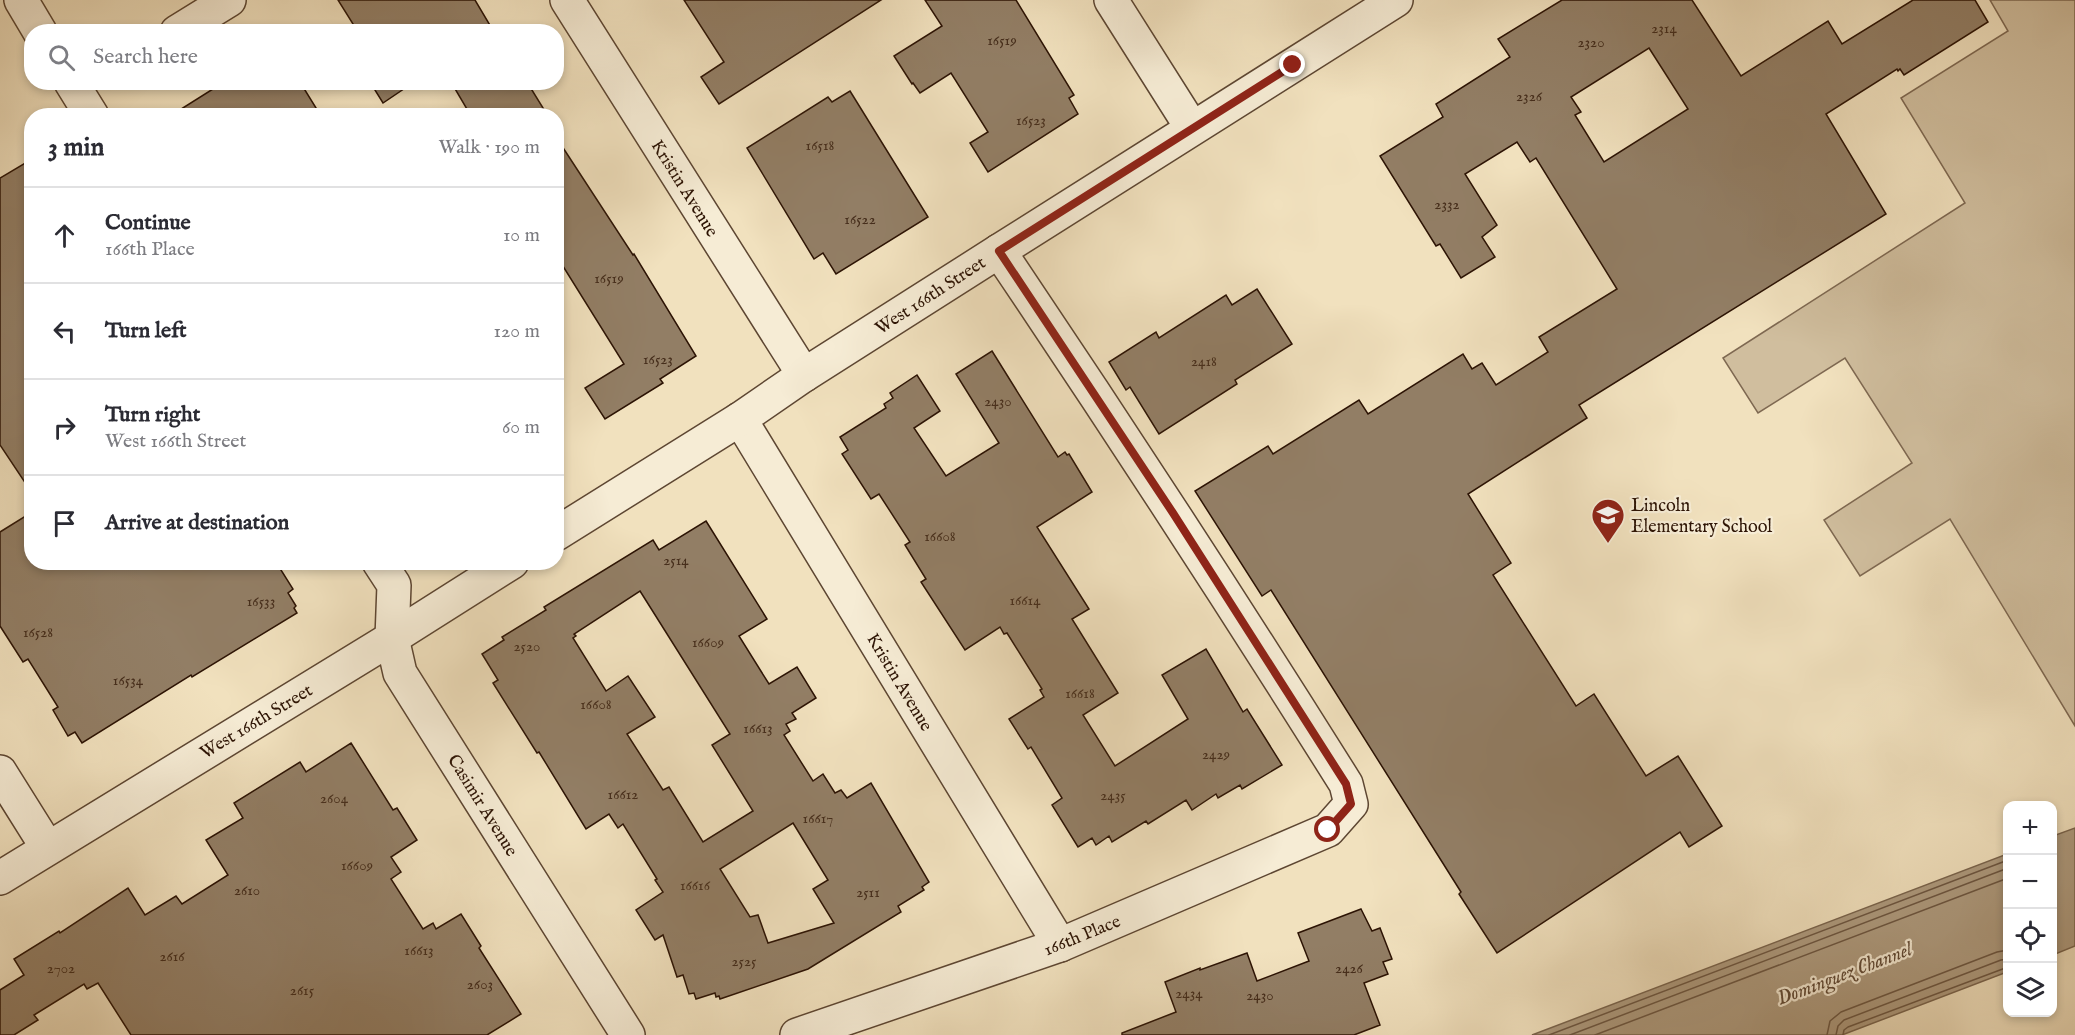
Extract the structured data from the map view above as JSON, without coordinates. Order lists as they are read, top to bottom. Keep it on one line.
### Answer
{"streets":{"street":["Kristin Avenue","West 166th Street","Casimir Avenue","166th Place"]},"crossings":[["Kristin Avenue","West 166th Street"],["Kristin Avenue","166th Place"],["West 166th Street","Casimir Avenue"],["West 166th Street","166th Place"]],"water":["Dominguez Channel"],"places":{"school or university":["Lincoln Elementary School"]},"house_numbers":["2314","16519","2320","2326","16523","16518","2332","16522","16519","16523","2418","2430","16608","2514","16614","16533","16528","16609","2520","16534","16618","16608","16613","2429","16612","2435","2604","16617","16609","16616","2610","2511","16613","2616","2525","2702","2426","2603","2615","2434","2430"],"page":{"search":"Search here","heading":["3 min","Walk · 190 m"],"list":[["Continue","166th Place","10 m"],["Turn left","120 m"],["Turn right","West 166th Street","60 m"],"Arrive at destination"],"map_buttons":["+","−"]}}
